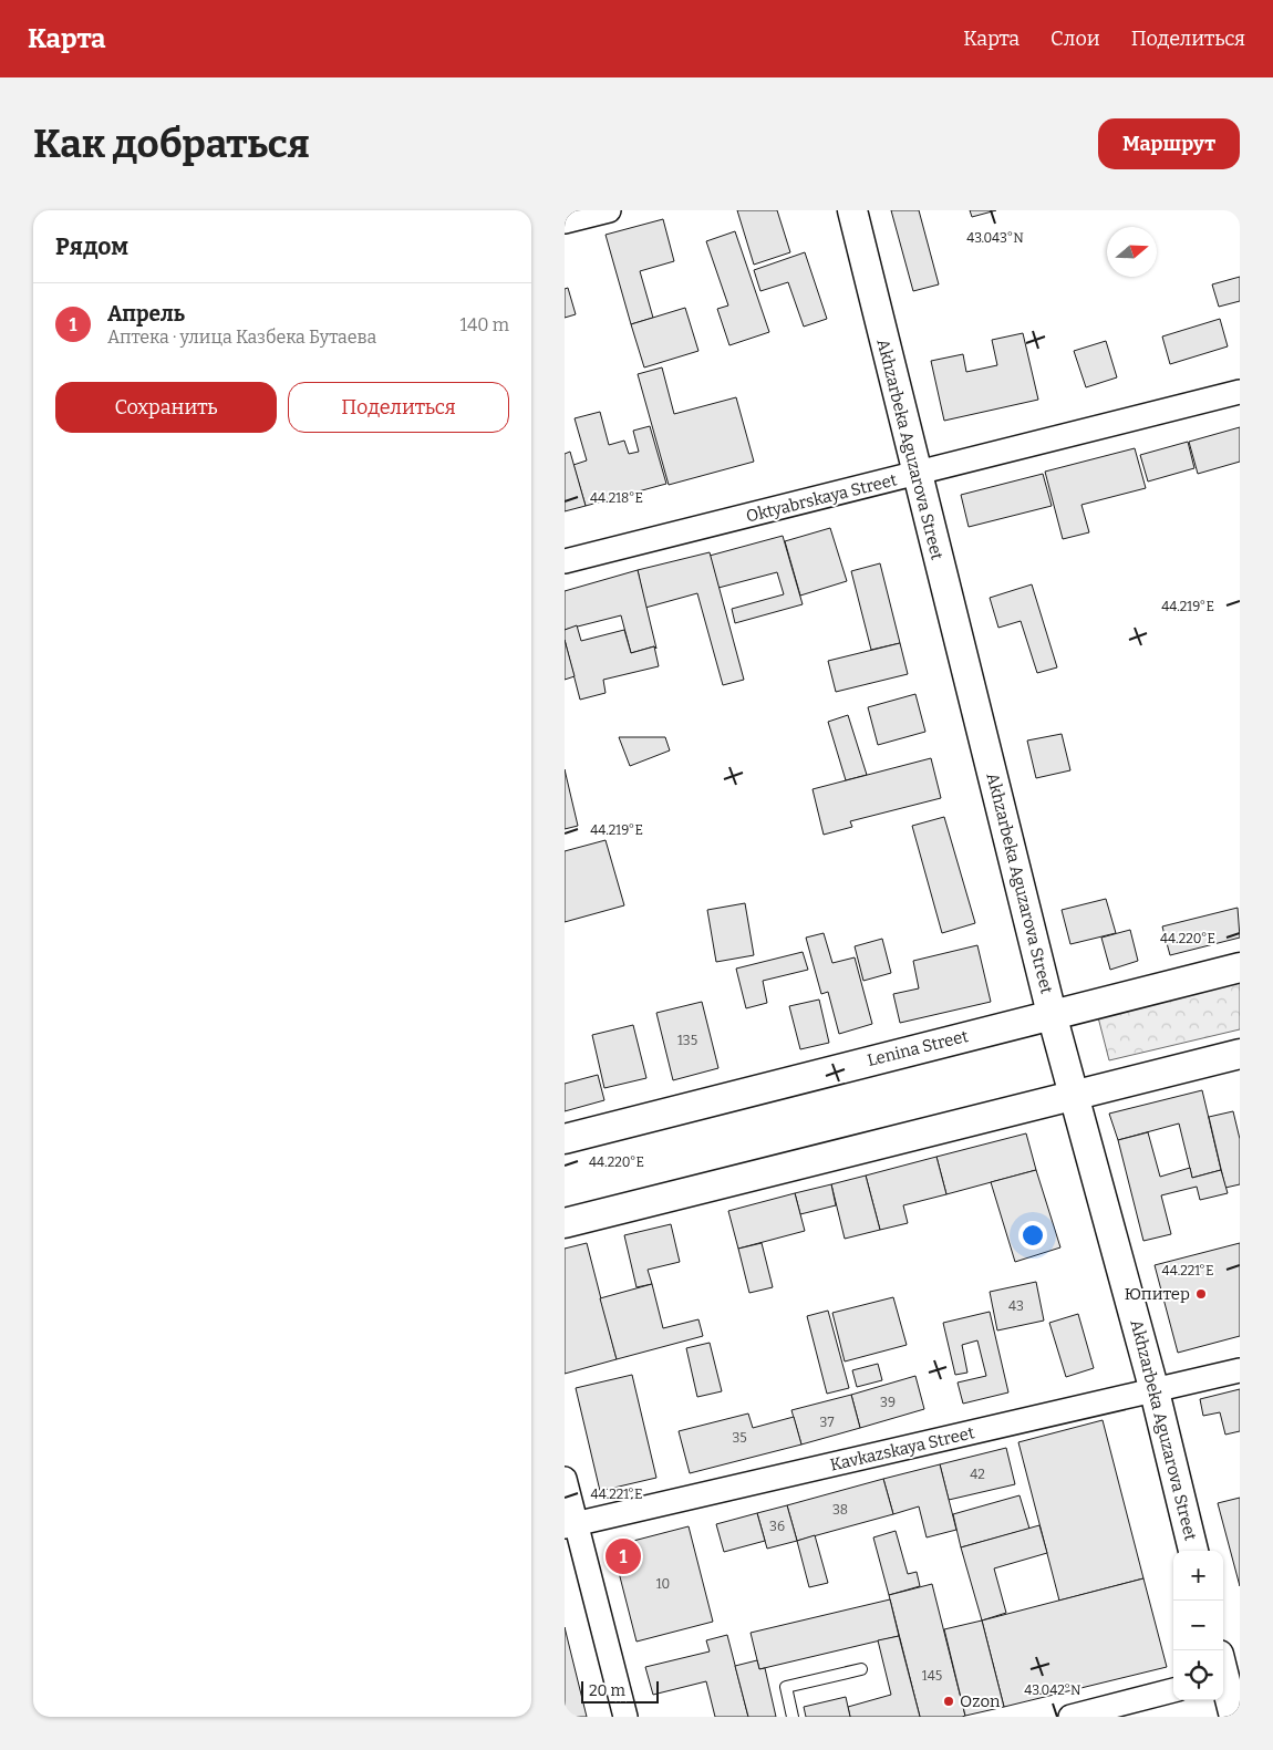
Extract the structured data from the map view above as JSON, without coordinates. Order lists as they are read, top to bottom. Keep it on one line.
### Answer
{"streets":{"street":["Akhzarbeka Aguzarova Street","Oktyabrskaya Street","Lenina Street","Kavkazskaya Street"]},"crossings":[["Akhzarbeka Aguzarova Street","Oktyabrskaya Street"],["Akhzarbeka Aguzarova Street","Lenina Street"],["Akhzarbeka Aguzarova Street","Kavkazskaya Street"]],"places":["Юпитер","Ozon"],"house_numbers":["135","43","39","37","35","42","38","36","10","145"],"scale_bar":"20 m","north":"right","page":{"header":"Карта","nav":["Карта","Слои","Поделиться"],"buttons":["Маршрут",["Сохранить","Поделиться"]],"title":"Как добраться","heading":"Рядом","list":[{"mark":"1","name":"Апрель","note":"Аптека · улица Казбека Бутаева","value":"140 m"}],"pins":"1","map_buttons":["+","−"],"scale":"20 m"},"coordinates":["43.043°N","44.218°E","44.219°E","44.220°E","44.221°E","43.042°N"]}
